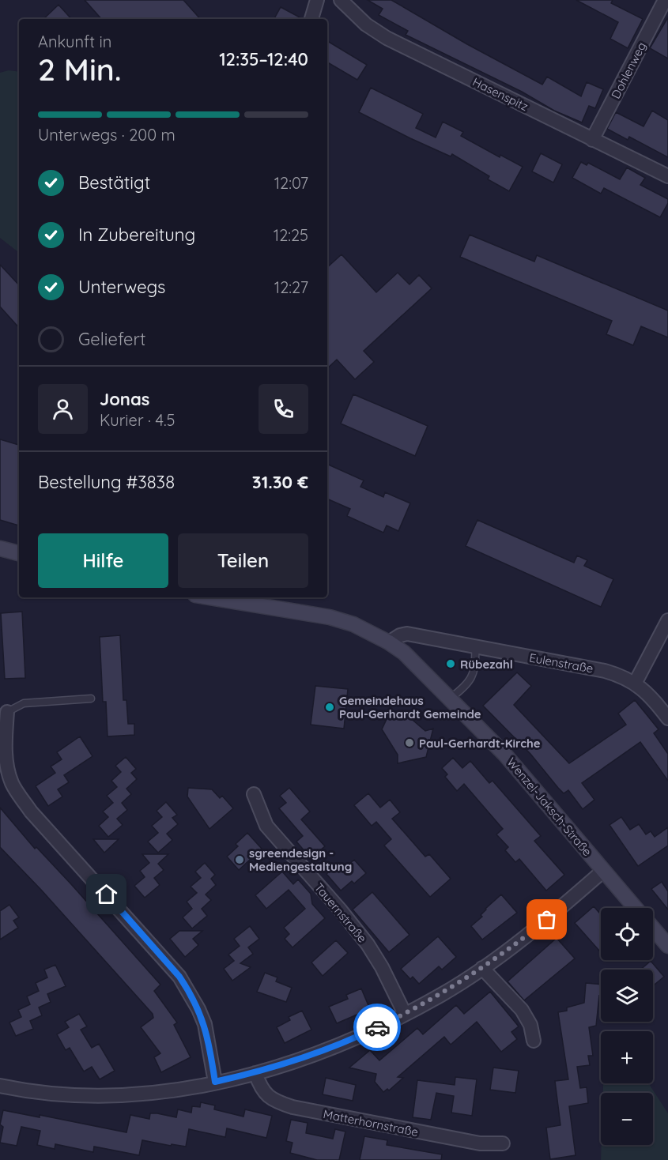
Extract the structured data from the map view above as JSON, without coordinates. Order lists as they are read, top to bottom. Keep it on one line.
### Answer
{"streets":{"street":["Dohlenweg","Hasenspitz","Eulenstraße","Wenzel-Jaksch-Straße","Tauernstraße","Matterhornstraße"]},"crossings":[["Dohlenweg","Hasenspitz"],["Eulenstraße","Wenzel-Jaksch-Straße"]],"places":["Rübezahl","Gemeindehaus Paul-Gerhardt Gemeinde","Paul-Gerhardt-Kirche","sgreendesign - Mediengestaltung"],"page":{"heading":["2 Min.","Ankunft in","12:35–12:40"],"panel":["Jonas","Kurier · 4.5","Bestellung #3838","31.30 €"],"bar":"Unterwegs · 200 m","list":[["Bestätigt","12:07"],["In Zubereitung","12:25"],["Unterwegs","12:27"],"Geliefert"],"buttons":["Hilfe","Teilen"],"map_buttons":["+","−"]}}
